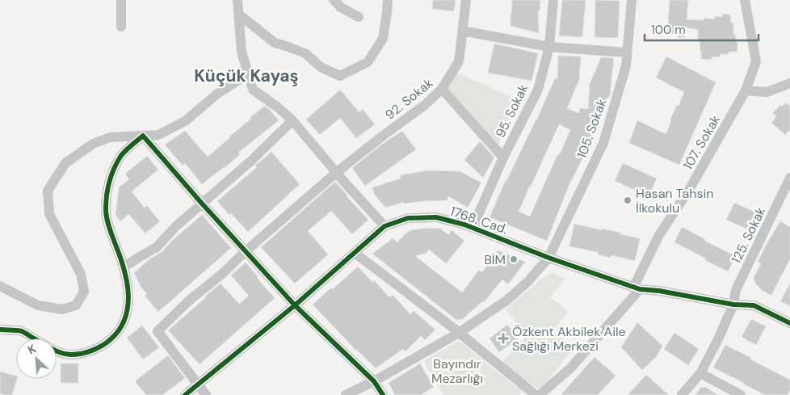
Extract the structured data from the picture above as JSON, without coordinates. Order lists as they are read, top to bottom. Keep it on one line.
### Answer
{"streets":{"street":["92. Sokak","95. Sokak","105. Sokak","107. Sokak","1768. Cad.","125. Sokak"]},"crossings":[["92. Sokak","1768. Cad."],["95. Sokak","1768. Cad."],["105. Sokak","1768. Cad."],["107. Sokak","1768. Cad."],["1768. Cad.","125. Sokak"]],"districts":["Küçük Kayaş"],"parks":["Bayındır Mezarlığı"],"places":{"other":["Hasan Tahsin İlkokulu","BİM"],"health":["Özkent Akbilek Aile Sağlığı Merkezi"]},"scale_bar":"100 m","north":"top left"}
